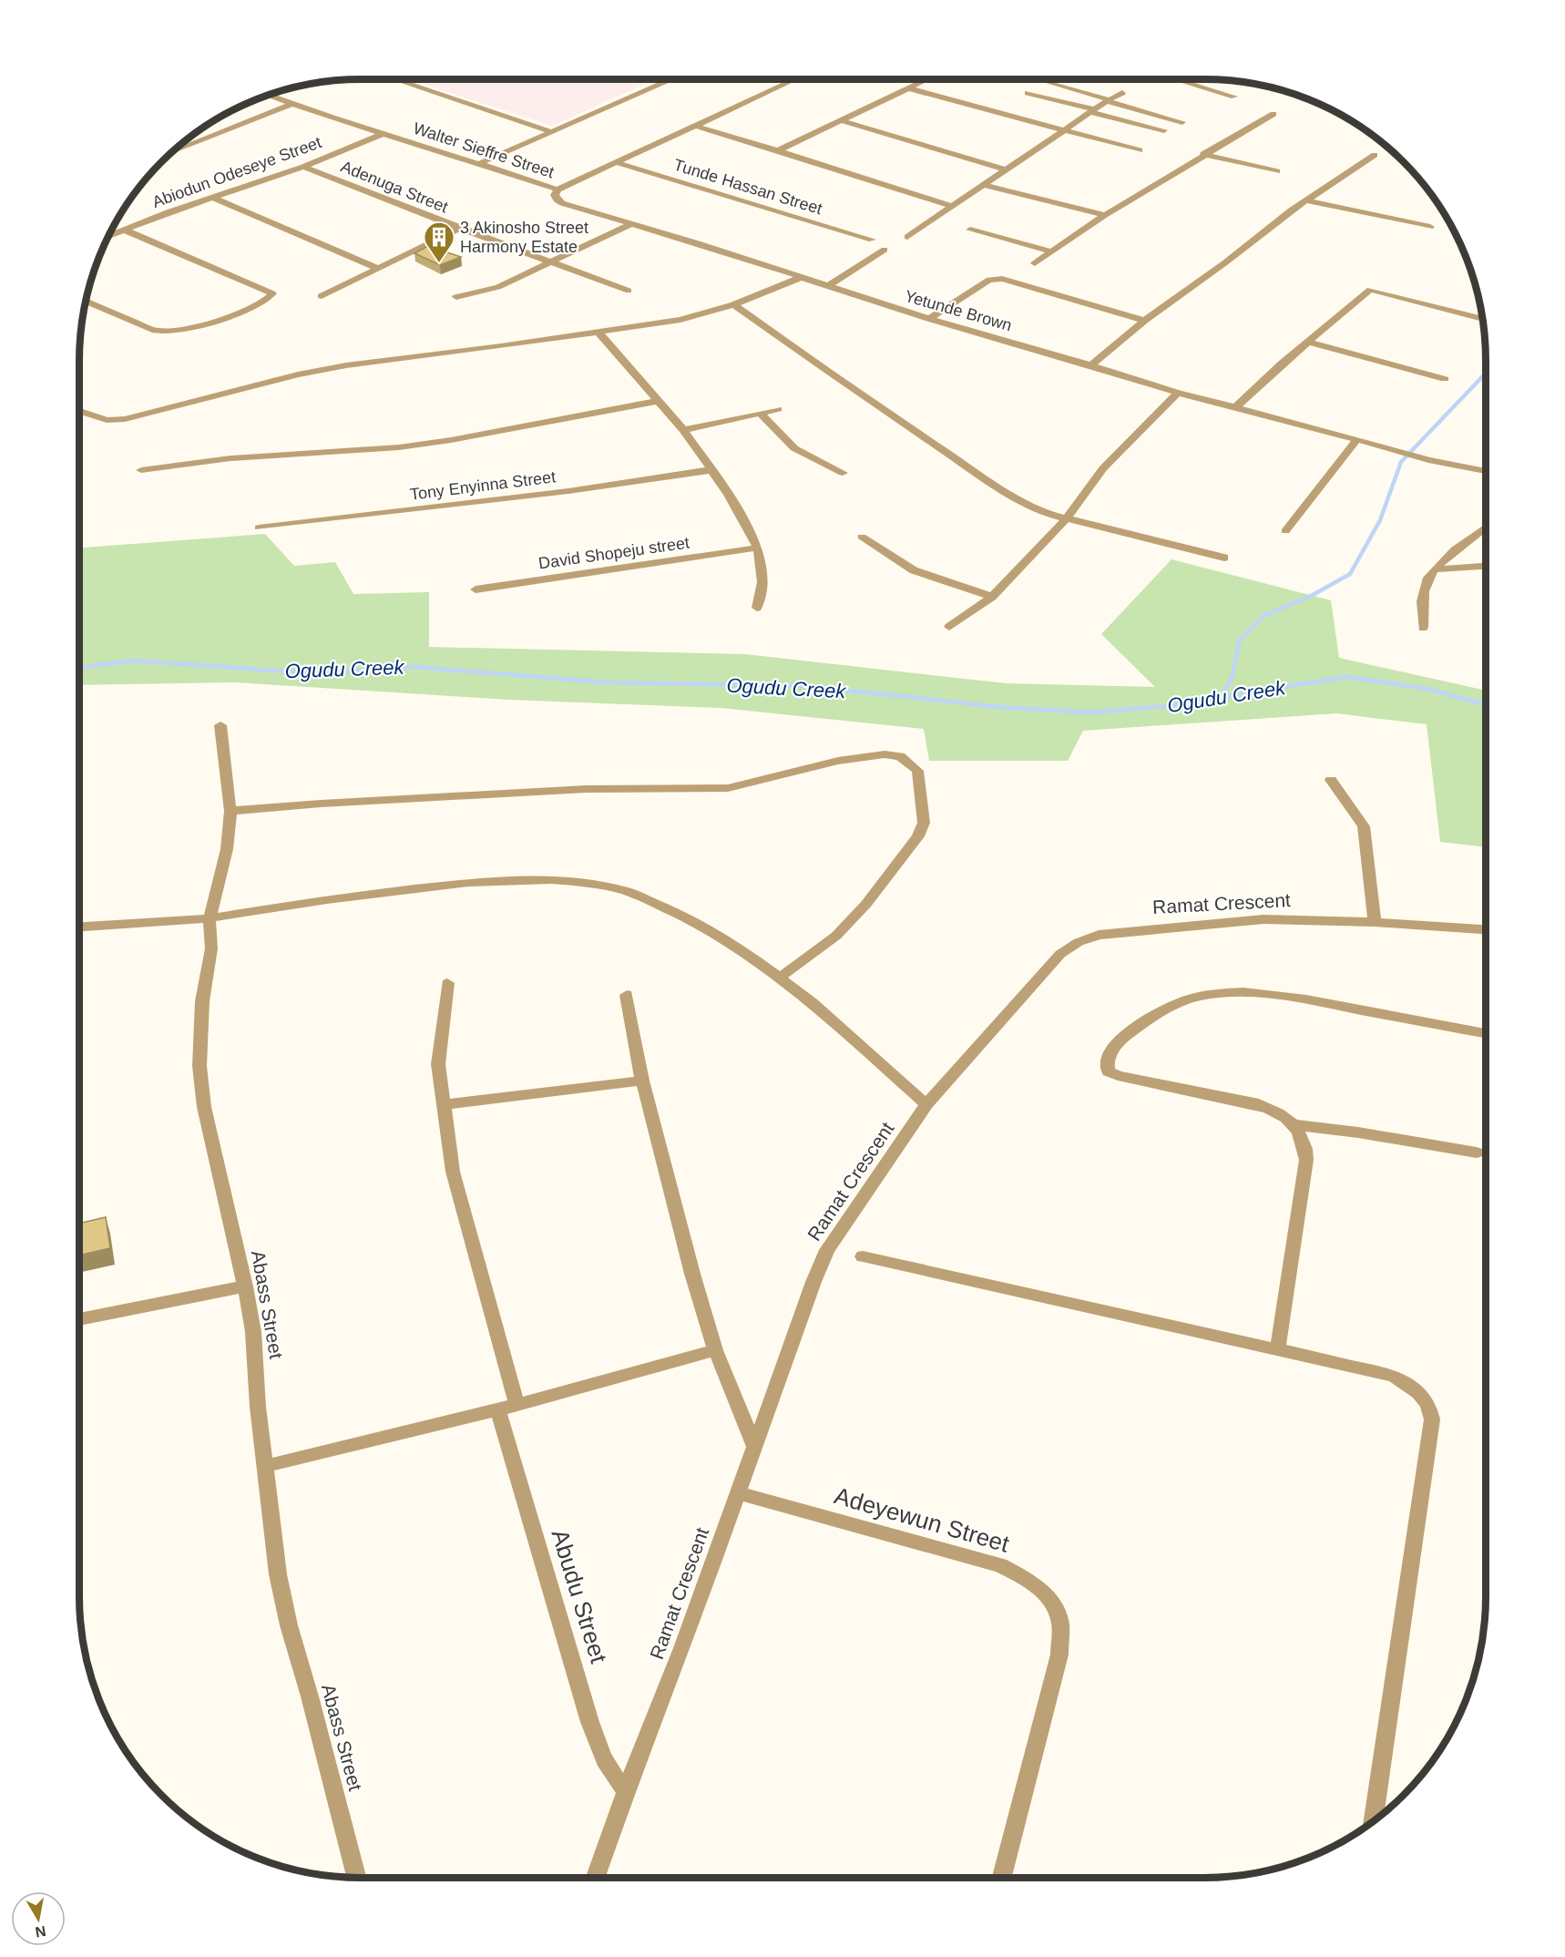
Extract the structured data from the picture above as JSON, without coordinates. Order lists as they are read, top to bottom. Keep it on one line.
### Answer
{"streets":{"street":["Walter Sieffre Street","Abiodun Odeseye Street","Adenuga Street","Tunde Hassan Street","Yetunde Brown","Tony Enyinna Street","David Shopeju street","Ramat Crescent","Abass Street","Adeyewun Street","Abudu Street"]},"crossings":[["Walter Sieffre Street","Abiodun Odeseye Street"],["Walter Sieffre Street","Tunde Hassan Street"],["Walter Sieffre Street","Yetunde Brown"],["Abiodun Odeseye Street","Adenuga Street"],["Ramat Crescent","Adeyewun Street"],["Ramat Crescent","Abudu Street"]],"water":["Ogudu Creek"],"places":{"building":["3 Akinosho Street Harmony Estate"]},"north":"bottom"}
